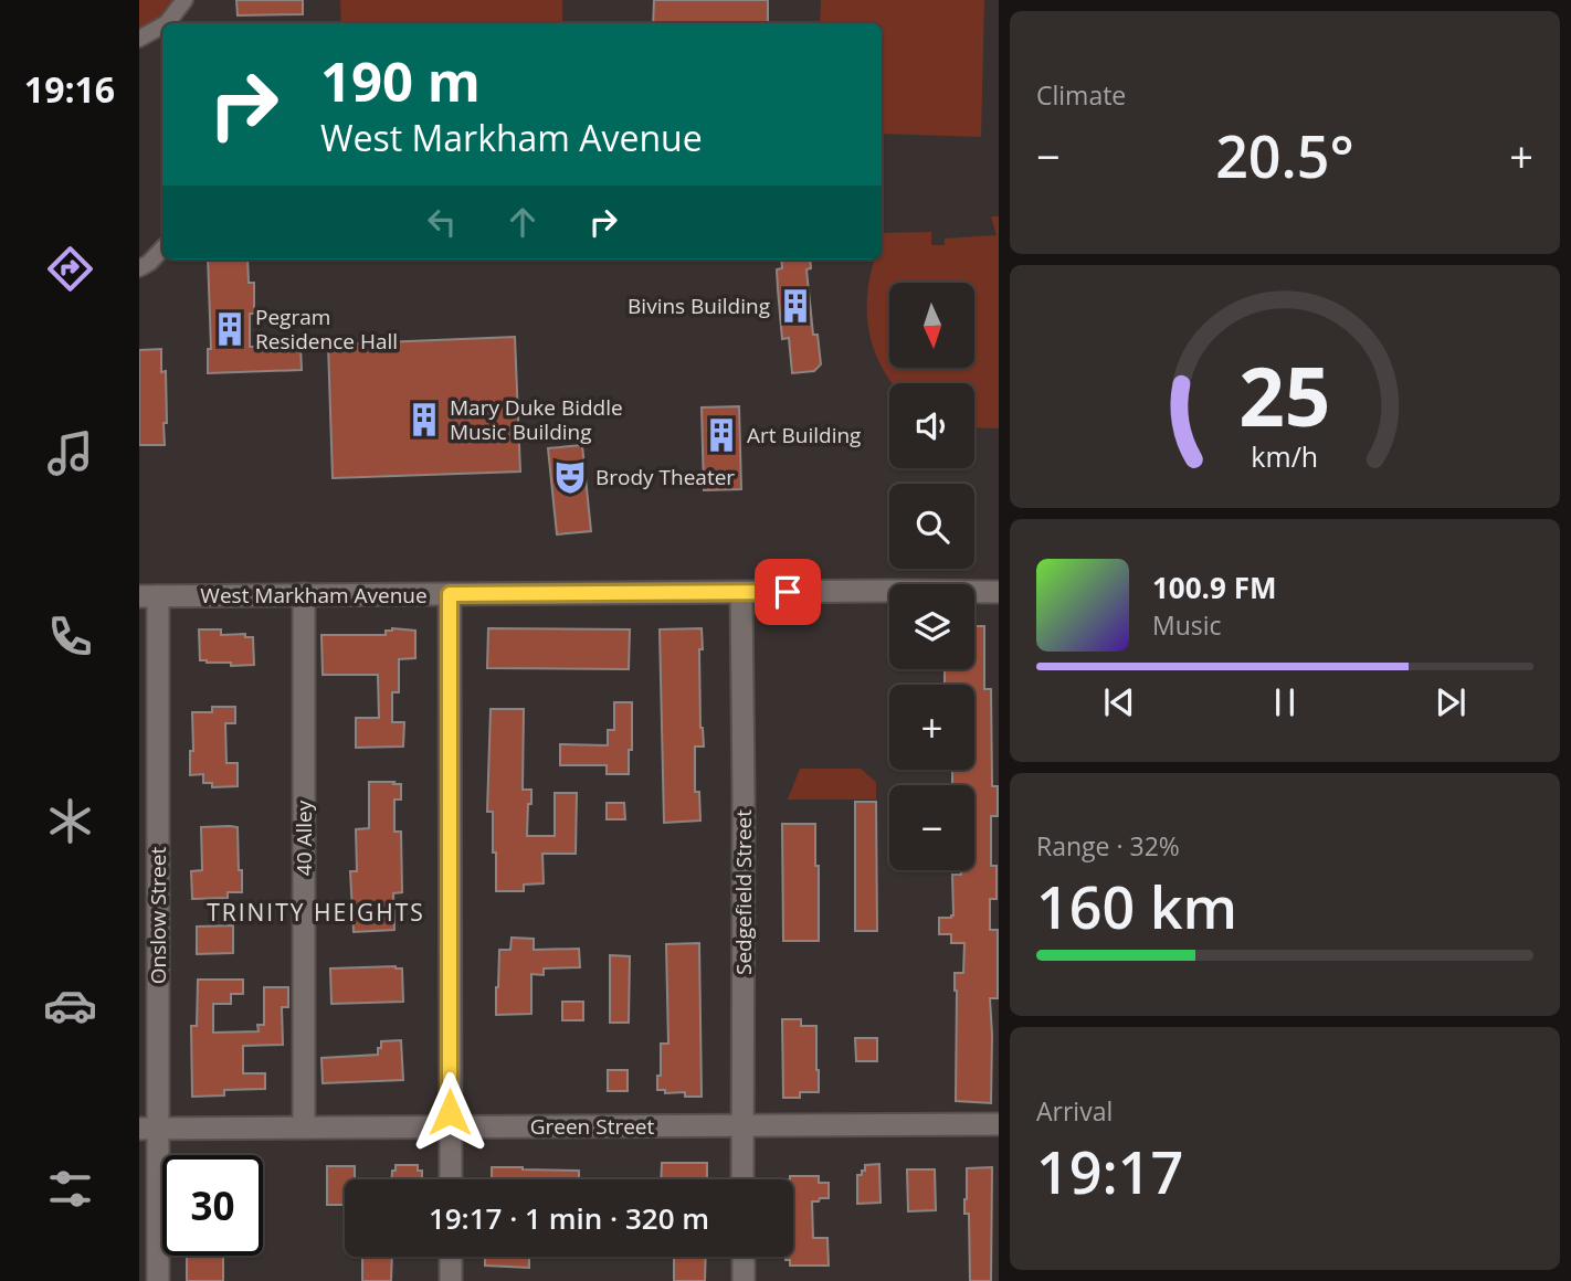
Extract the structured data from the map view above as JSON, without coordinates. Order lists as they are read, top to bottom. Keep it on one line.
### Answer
{"streets":{"street":["West Markham Avenue","40 Alley","Sedgefield Street","Onslow Street","Green Street"]},"crossings":[["West Markham Avenue","40 Alley"],["West Markham Avenue","Sedgefield Street"],["West Markham Avenue","Onslow Street"],["40 Alley","Green Street"],["Sedgefield Street","Green Street"],["Onslow Street","Green Street"]],"districts":["TRINITY HEIGHTS"],"places":{"building":["Bivins Building","Pegram Residence Hall","Mary Duke Biddle Music Building","Art Building"],"theatre":["Brody Theater"]},"north":"bottom","page":{"tabs":"19:16","tile":["Climate",["Range · 32%","160 km"],["Arrival","19:17"]],"turn":["190 m","West Markham Avenue"],"heat":["−","20.5°","+"],"map_buttons":["+","−"],"song":["100.9 FM","Music"],"limit":"30","trip":"19:17 · 1 min · 320 m","gauge":["25","km/h"]}}
